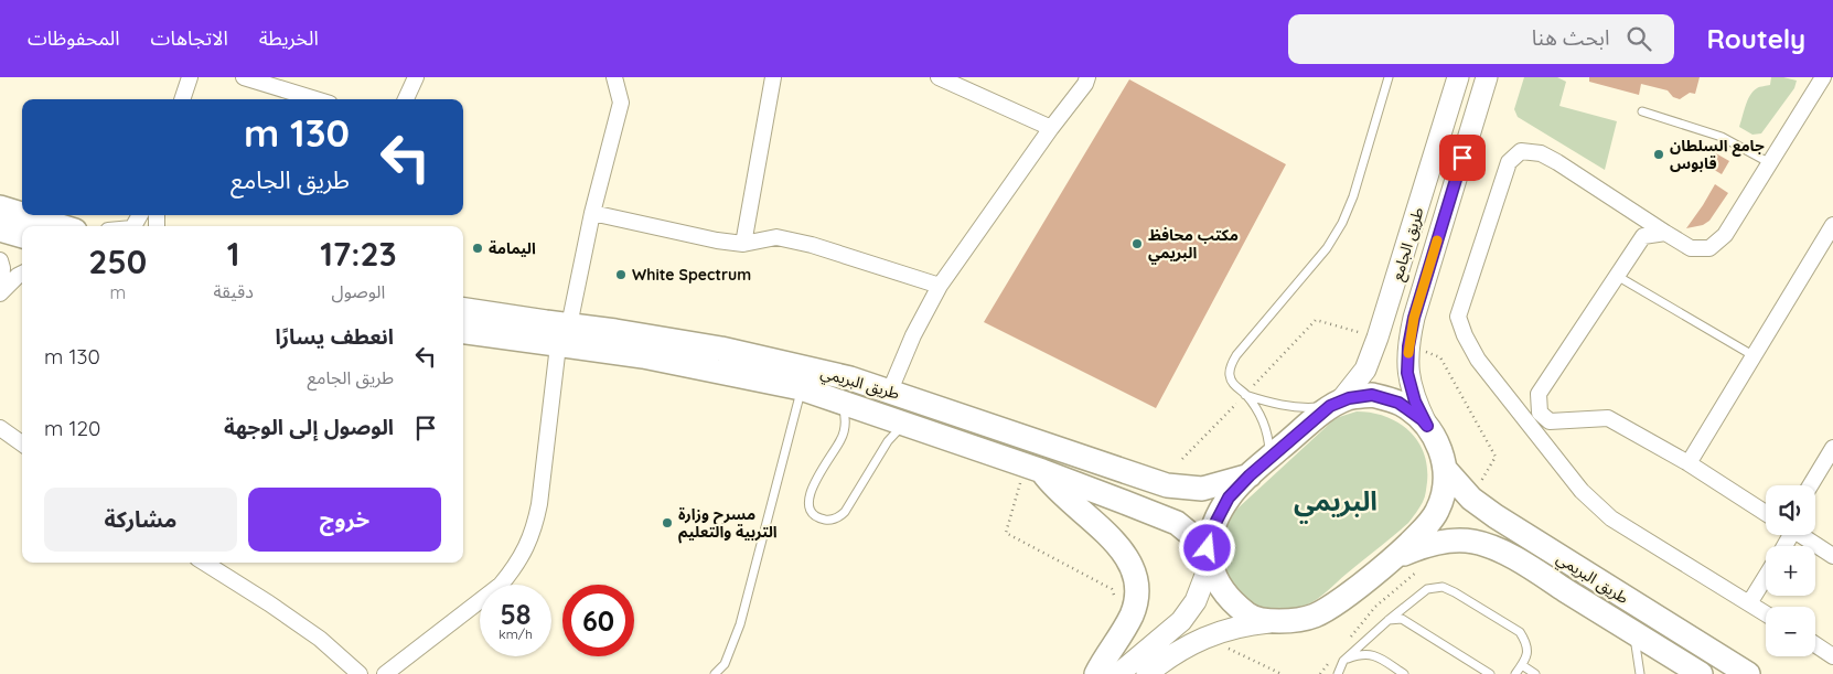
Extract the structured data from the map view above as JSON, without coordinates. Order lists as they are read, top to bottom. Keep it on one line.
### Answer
{"streets":{"main road":["طريق الجامع","طريق البريمي"]},"districts":["البريمي"],"places":["جامع السلطان قابوس","مكتب محافظ البريمي","اليمامة","White Spectrum","مسرح وزارة التربية والتعليم"],"page":{"header":"Routely","search":"ابحث هنا","nav":["الخريطة","الاتجاهات","المحفوظات"],"turn":["130 m","طريق الجامع"],"eta":["17:23","الوصول","1","دقيقة","250","m"],"list":[{"name":"انعطف يسارًا","note":"طريق الجامع","value":"130 m"},{"name":"الوصول إلى الوجهة","value":"120 m"}],"buttons":["خروج","مشاركة"],"map_buttons":["+","−"],"speed":"58 km/h","limit":"60"}}
